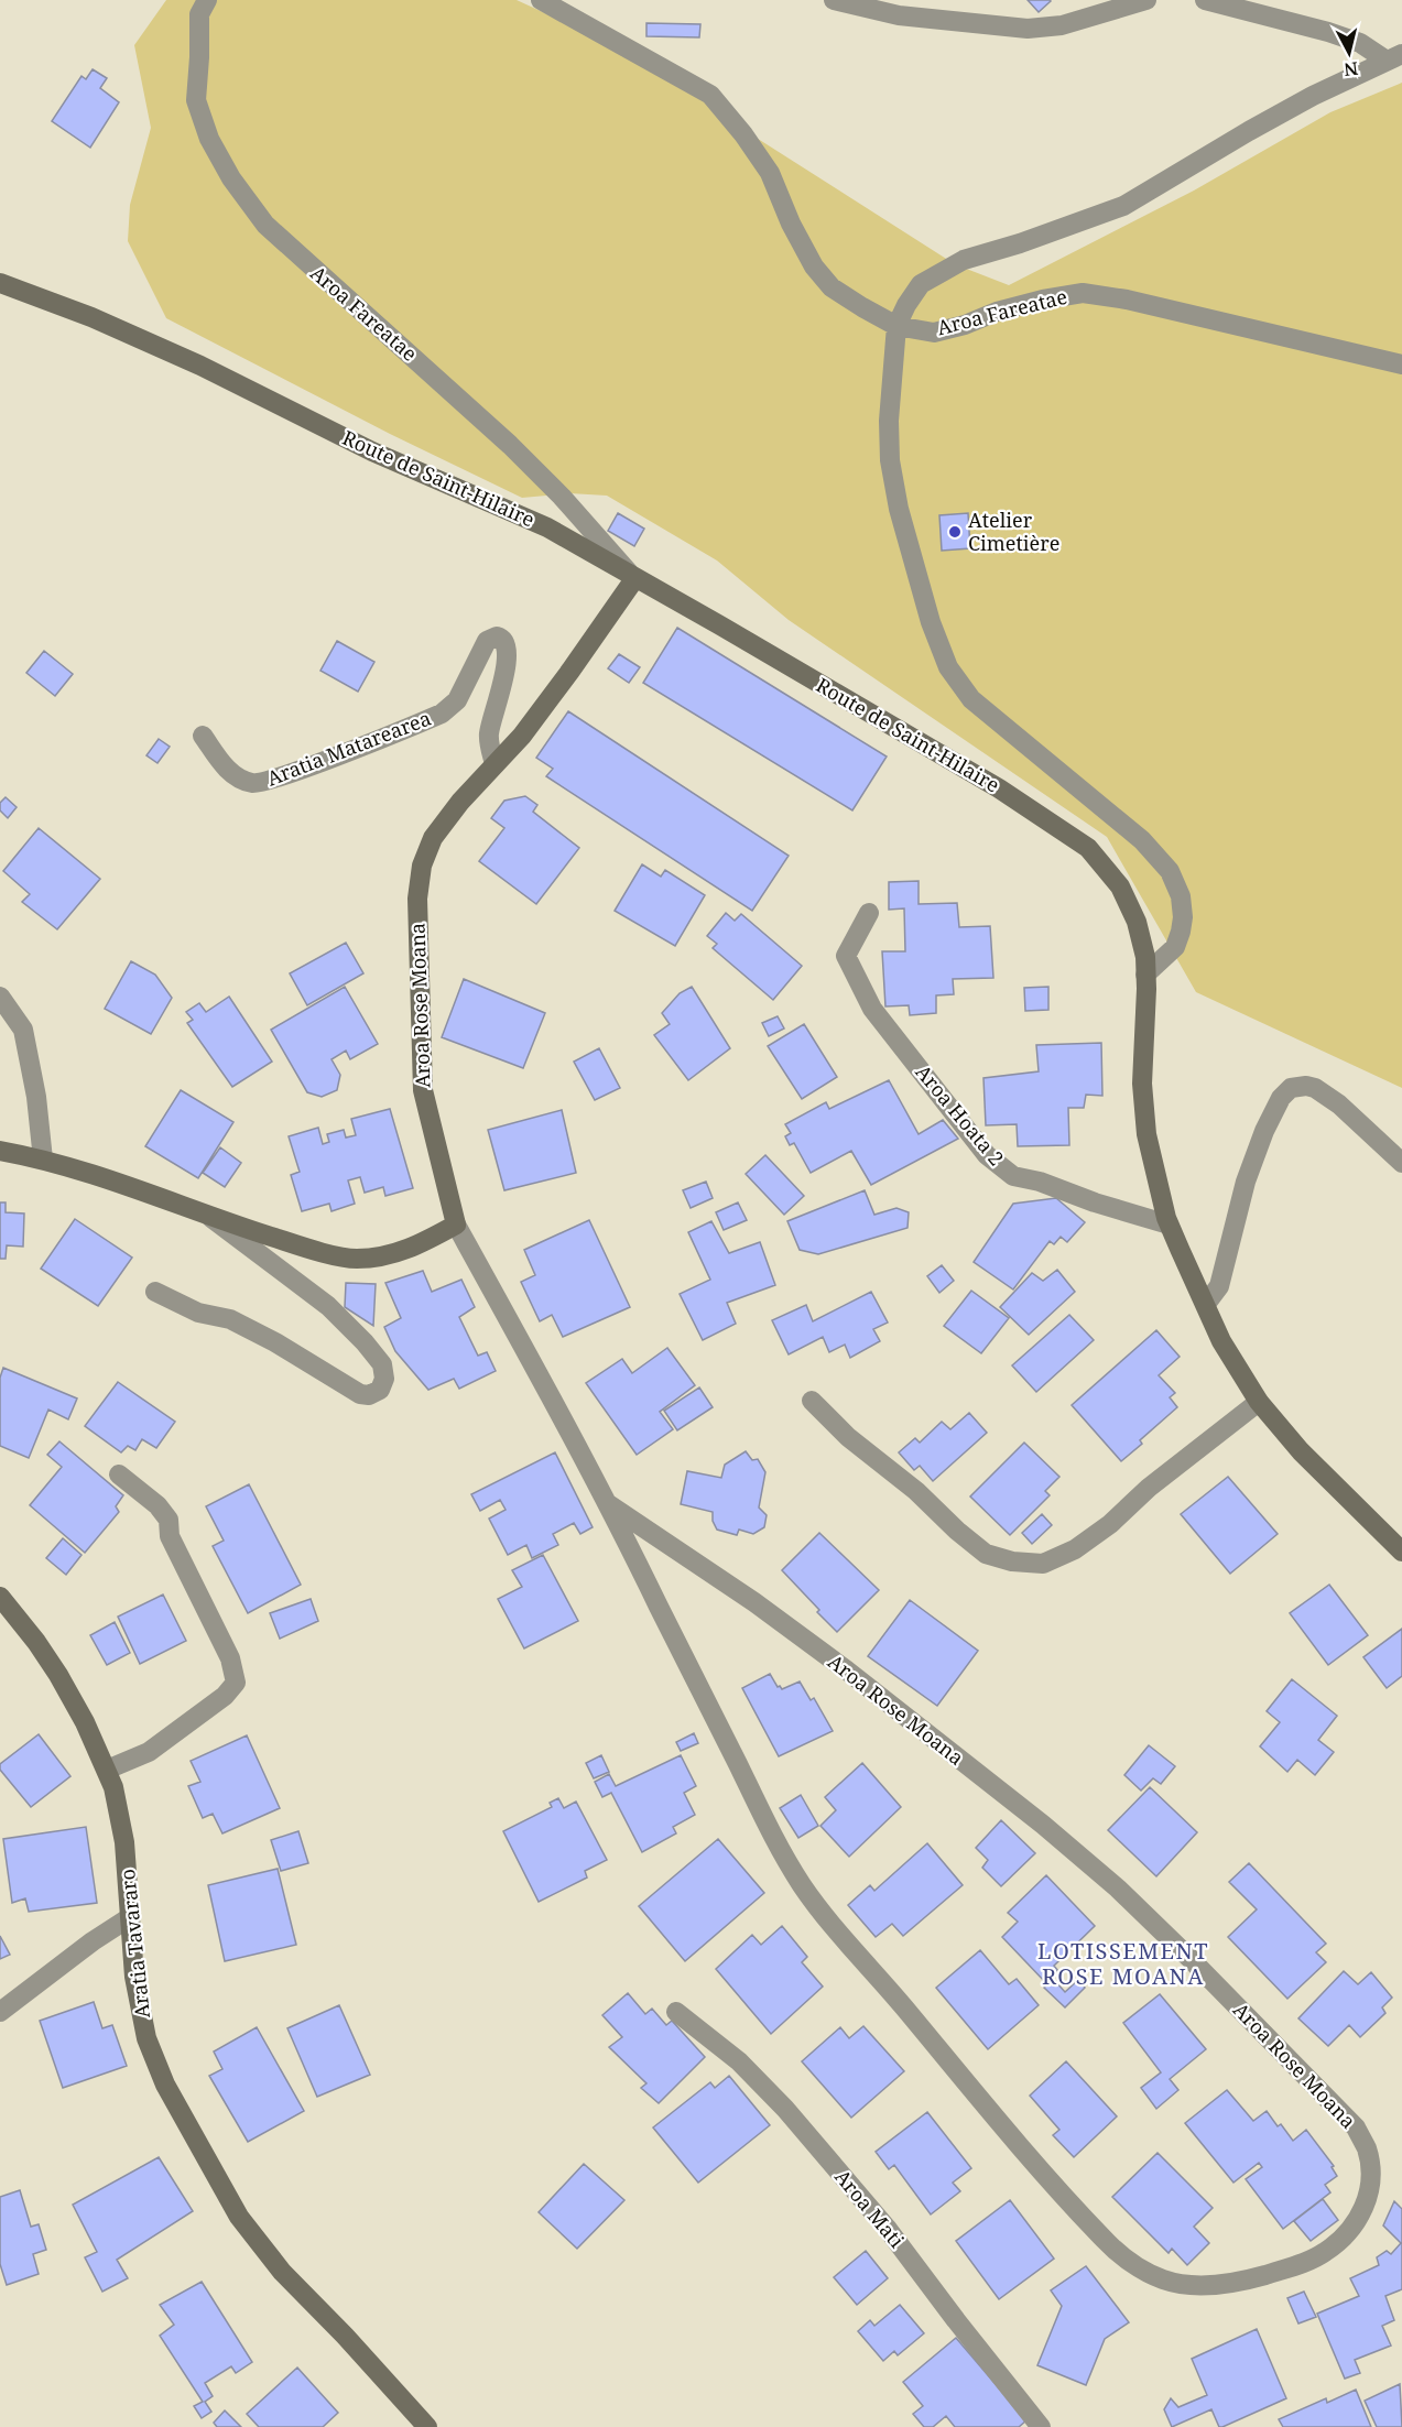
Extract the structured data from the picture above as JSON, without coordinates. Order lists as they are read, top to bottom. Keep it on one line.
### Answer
{"streets":{"main road":["Route de Saint-Hilaire","Aroa Rose Moana","Aratia Tavararo"],"street":["Aroa Fareatae","Aratia Matarearea","Aroa Hoata 2","Aroa Mati"]},"crossings":[["Aroa Fareatae","Route de Saint-Hilaire"],["Aroa Fareatae","Aroa Rose Moana"],["Route de Saint-Hilaire","Aroa Rose Moana"],["Route de Saint-Hilaire","Aroa Hoata 2"],["Aratia Matarearea","Aroa Rose Moana"]],"districts":["LOTISSEMENT ROSE MOANA"],"places":["Atelier Cimetière"],"north":"bottom"}
